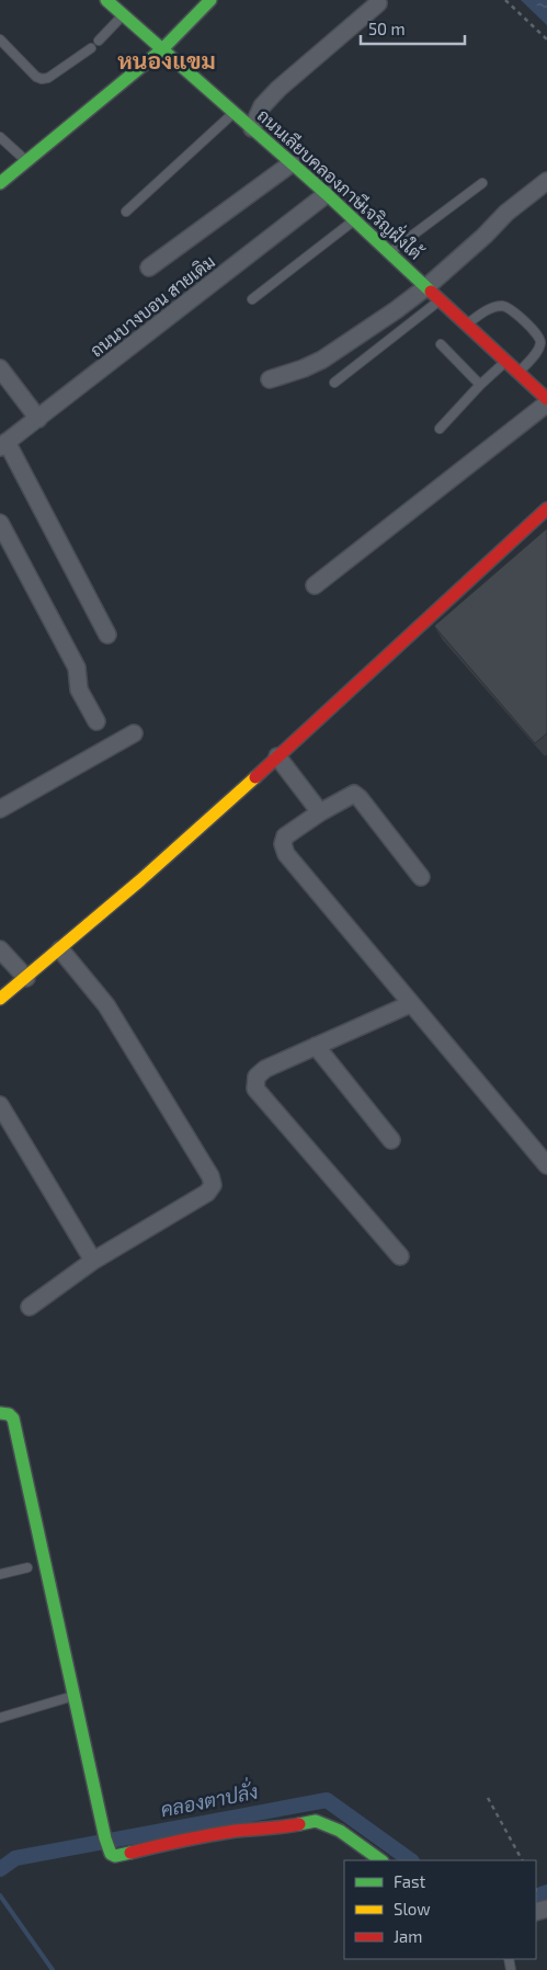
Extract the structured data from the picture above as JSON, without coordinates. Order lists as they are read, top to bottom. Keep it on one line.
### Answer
{"streets":{"street":["ถนนเลียบคลองภาษีเจริญฝั่งใต้","ถนนบางบอน สายเดิม"]},"crossings":[["ถนนเลียบคลองภาษีเจริญฝั่งใต้","ถนนบางบอน สายเดิม"]],"districts":["หนองแขม"],"water":["คลองตาปลั่ง"],"legend":["Fast","Slow","Jam"],"scale_bar":"50 m"}
